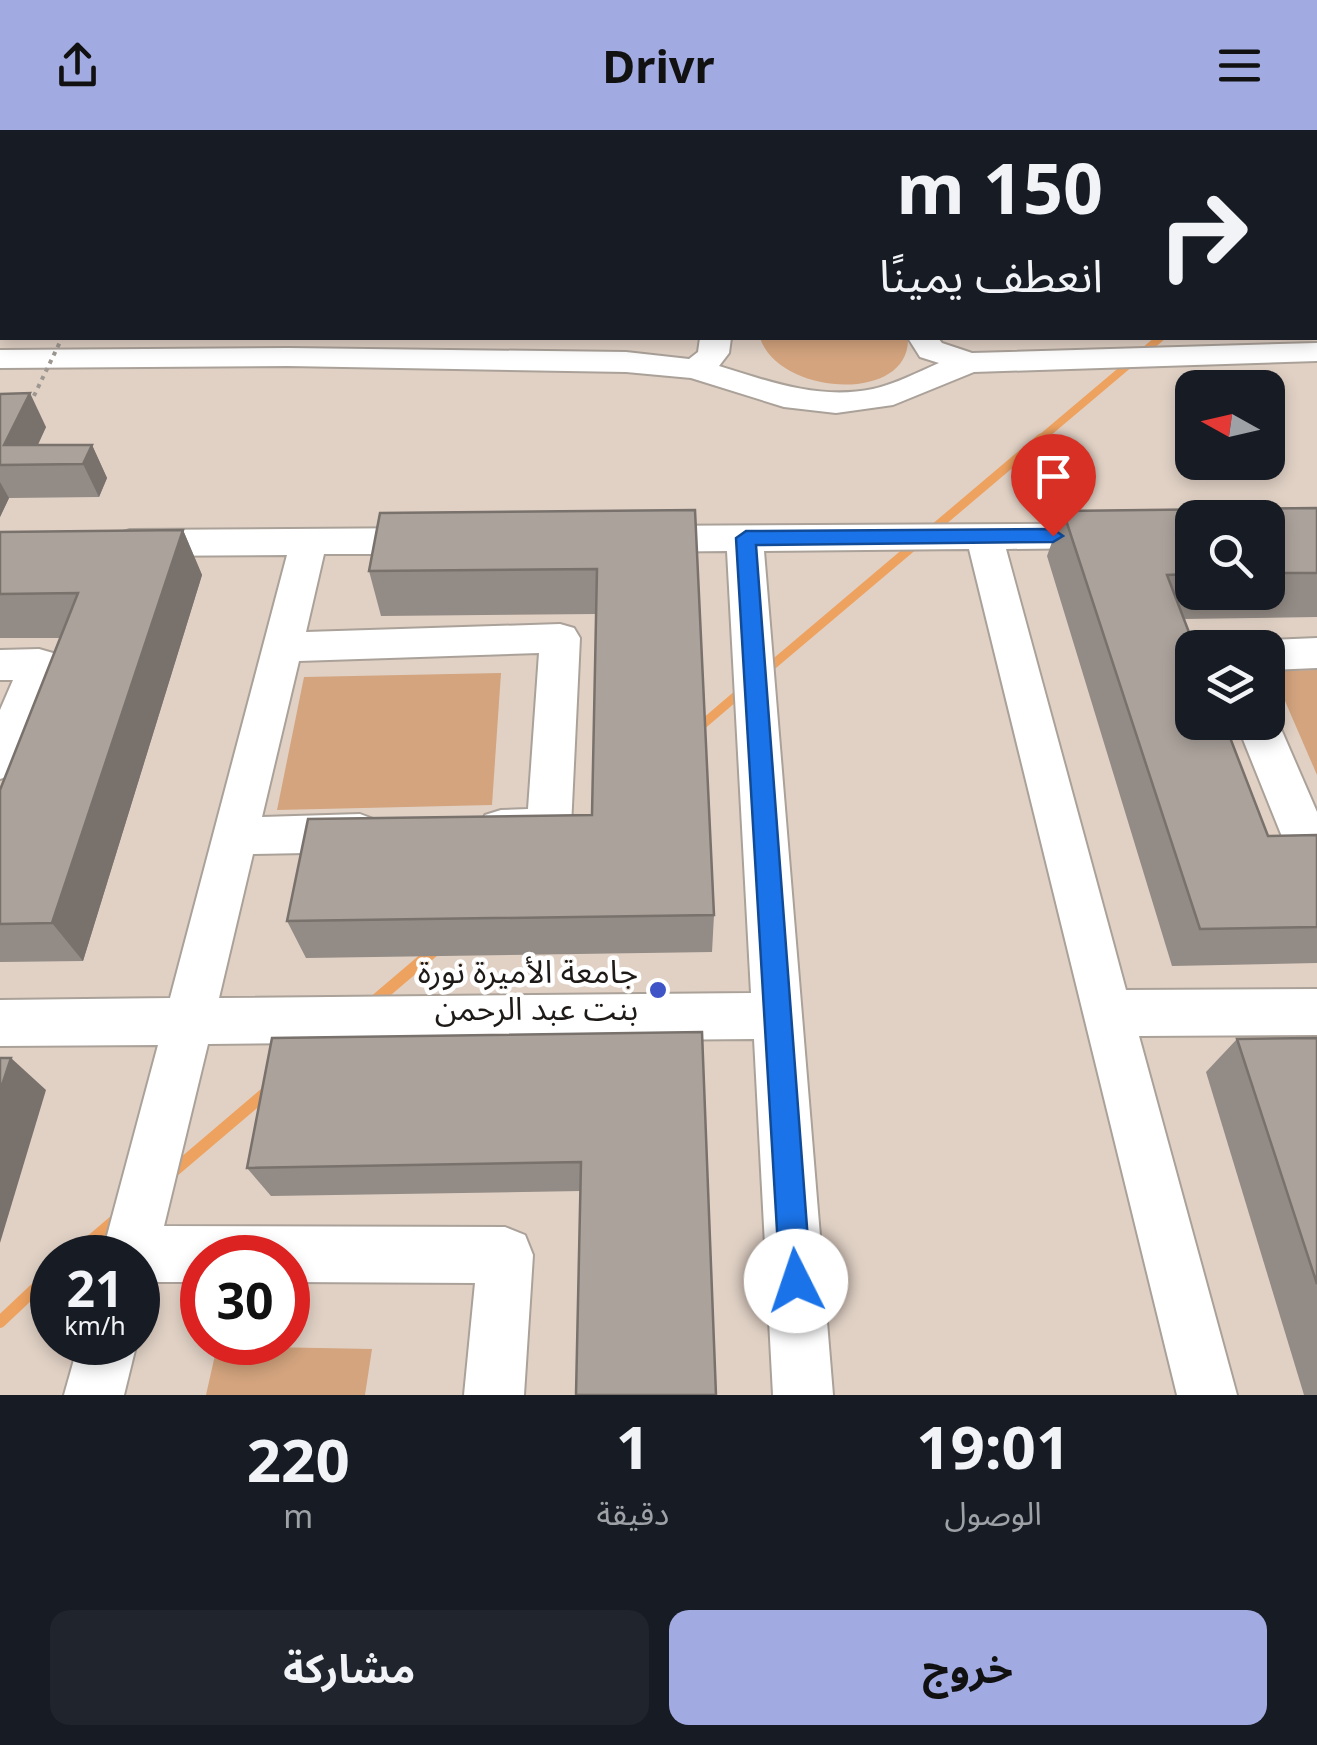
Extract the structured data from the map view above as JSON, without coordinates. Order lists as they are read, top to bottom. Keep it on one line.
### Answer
{"places":["جامعة الأميرة نورة بنت عبد الرحمن"],"north":"left","page":{"header":"Drivr","turn":["150 m","انعطف يمينًا"],"speed":"21 km/h","limit":"30","eta":["19:01","الوصول","1","دقيقة","220","m"],"buttons":["خروج","مشاركة"]}}
